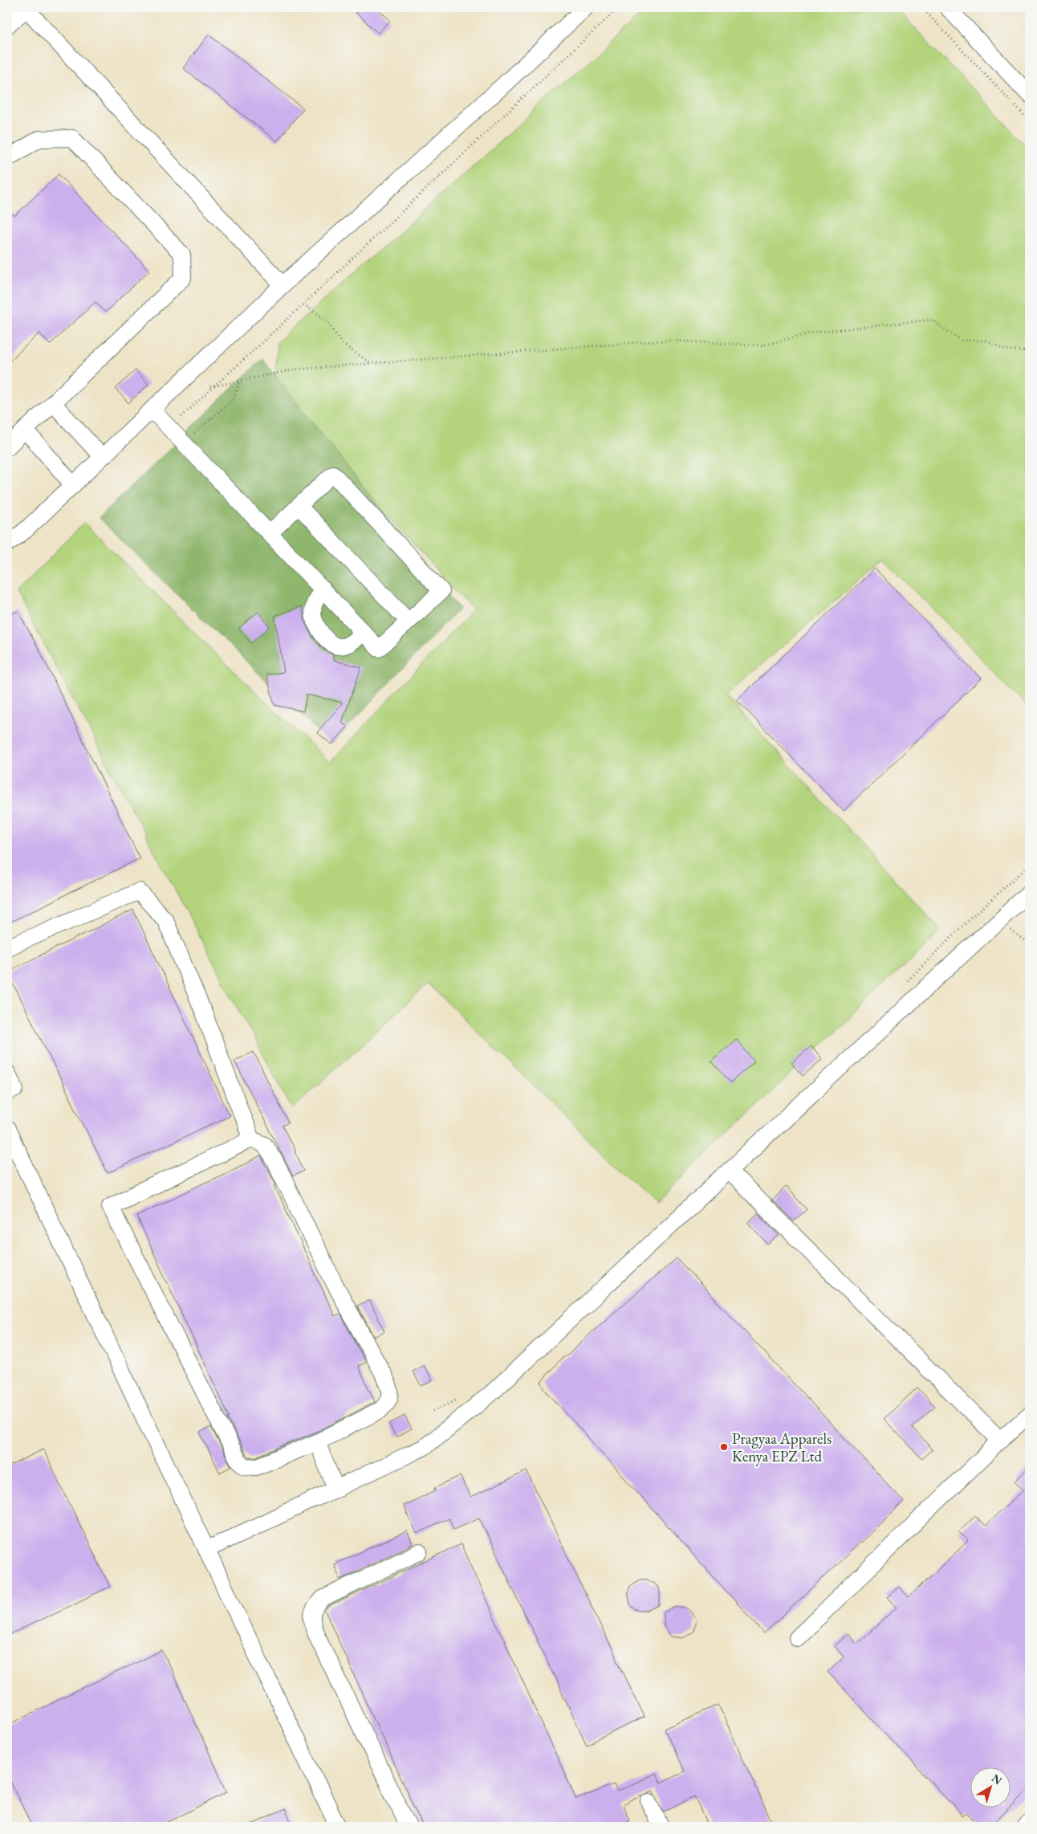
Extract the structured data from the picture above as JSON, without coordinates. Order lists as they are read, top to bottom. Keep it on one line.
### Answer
{"places":["Pragyaa Apparels Kenya EPZ Ltd"],"north":"top right"}
